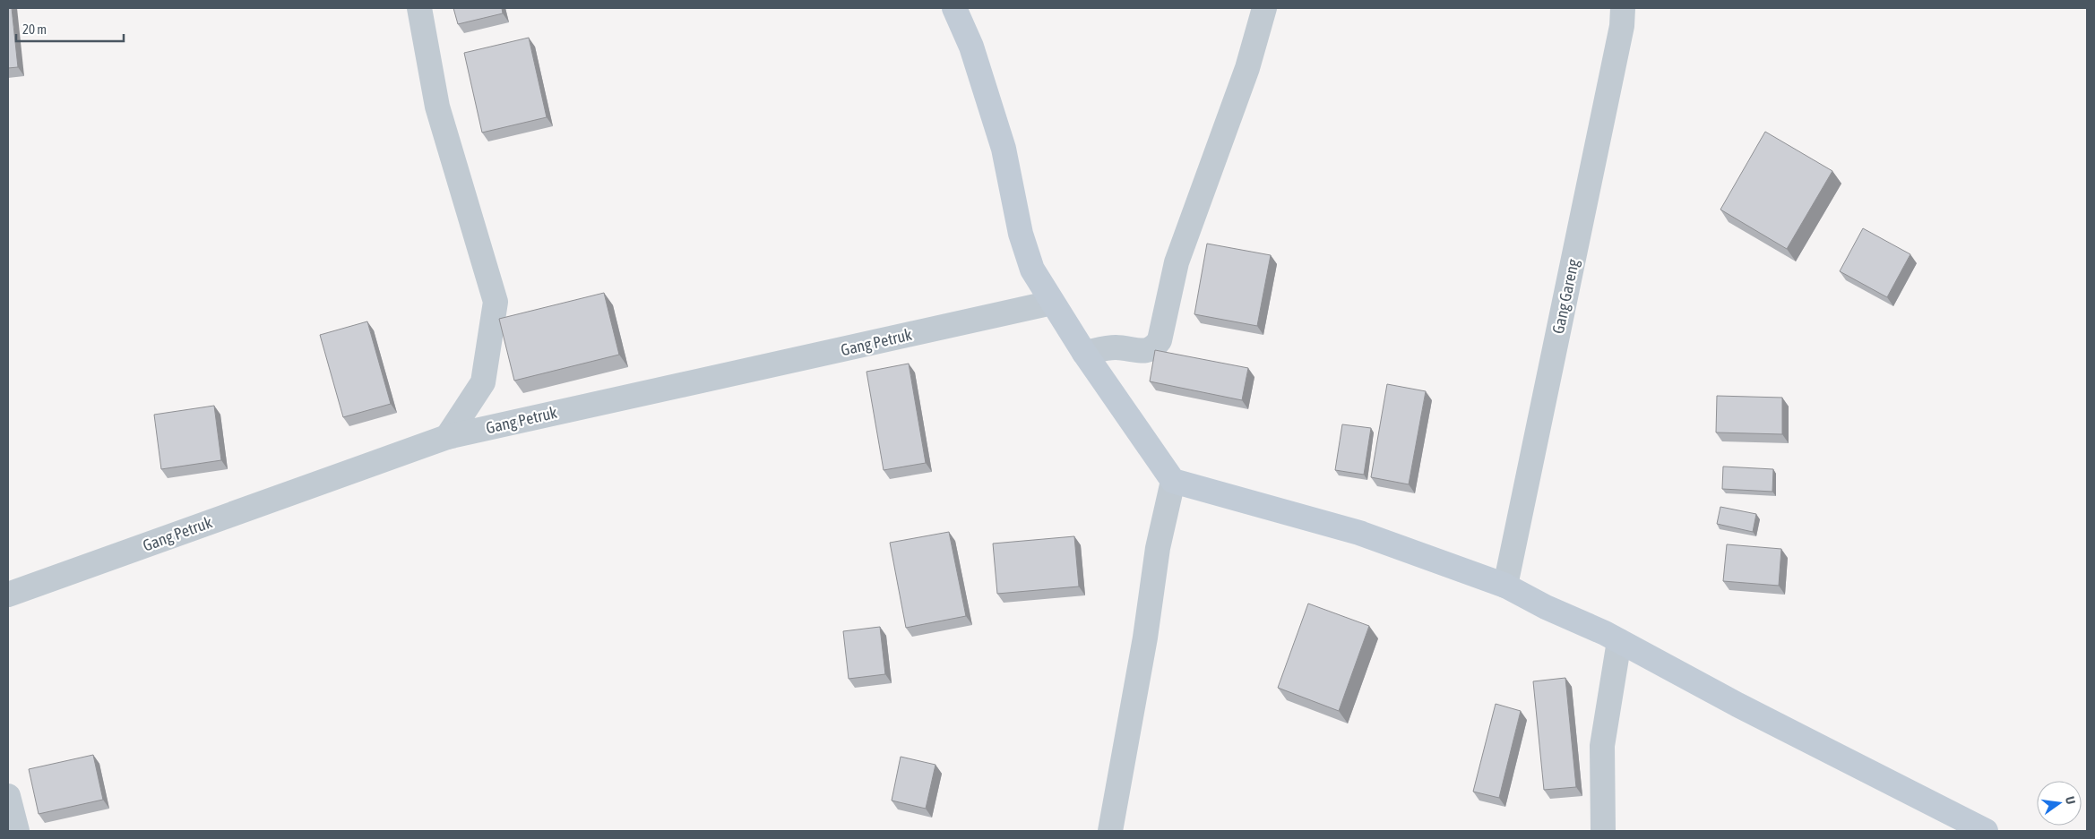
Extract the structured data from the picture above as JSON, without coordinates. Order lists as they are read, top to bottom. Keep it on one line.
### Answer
{"streets":{"street":["Gang Gareng","Gang Petruk"]},"scale_bar":"20 m","north":"right"}
